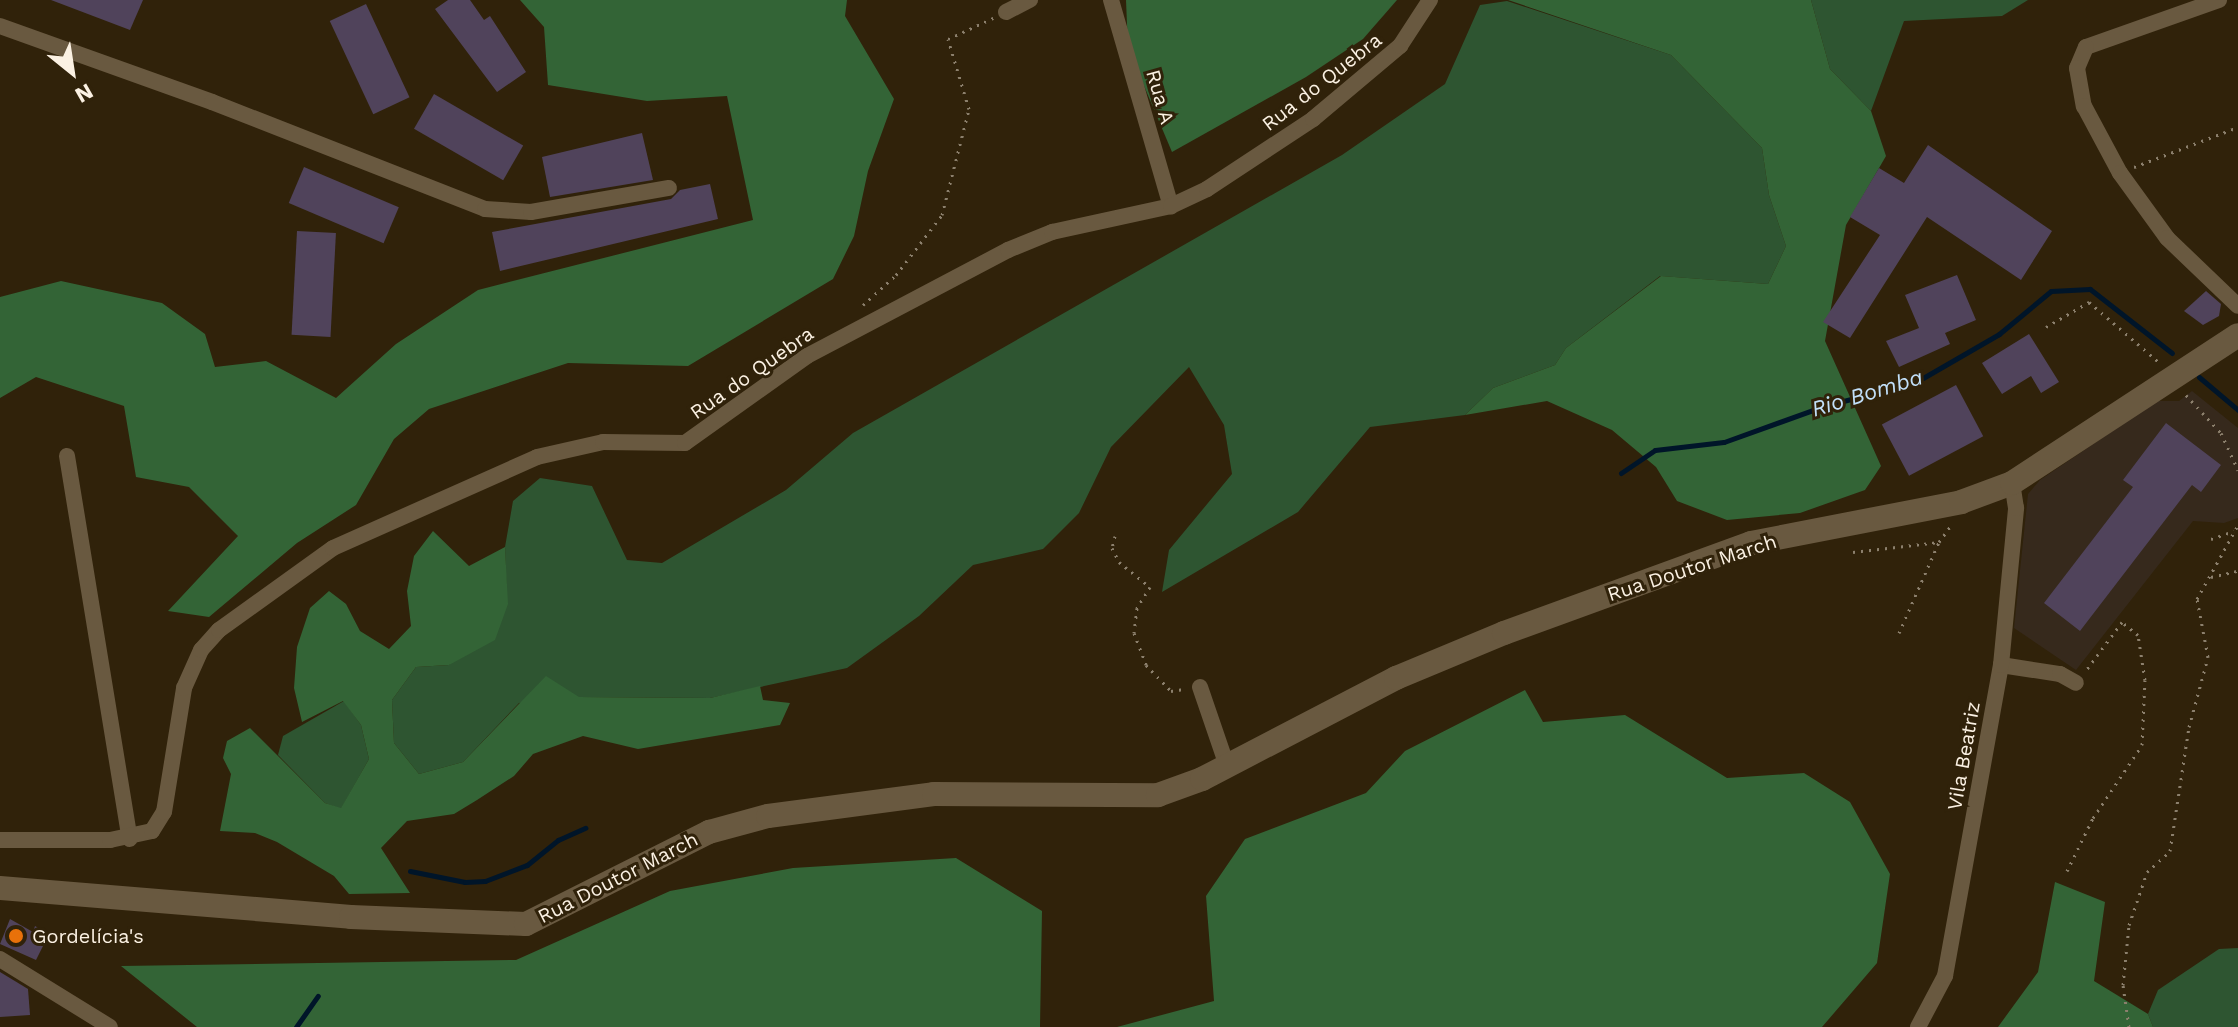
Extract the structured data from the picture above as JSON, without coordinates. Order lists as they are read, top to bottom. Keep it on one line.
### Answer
{"streets":{"main road":["Rua Doutor March"],"street":["Rua do Quebra","Rua A","Vila Beatriz"]},"crossings":[["Rua do Quebra","Rua A"],["Rua Doutor March","Vila Beatriz"]],"water":["Rio Bomba"],"places":["Gordelícia's"],"north":"bottom right"}
